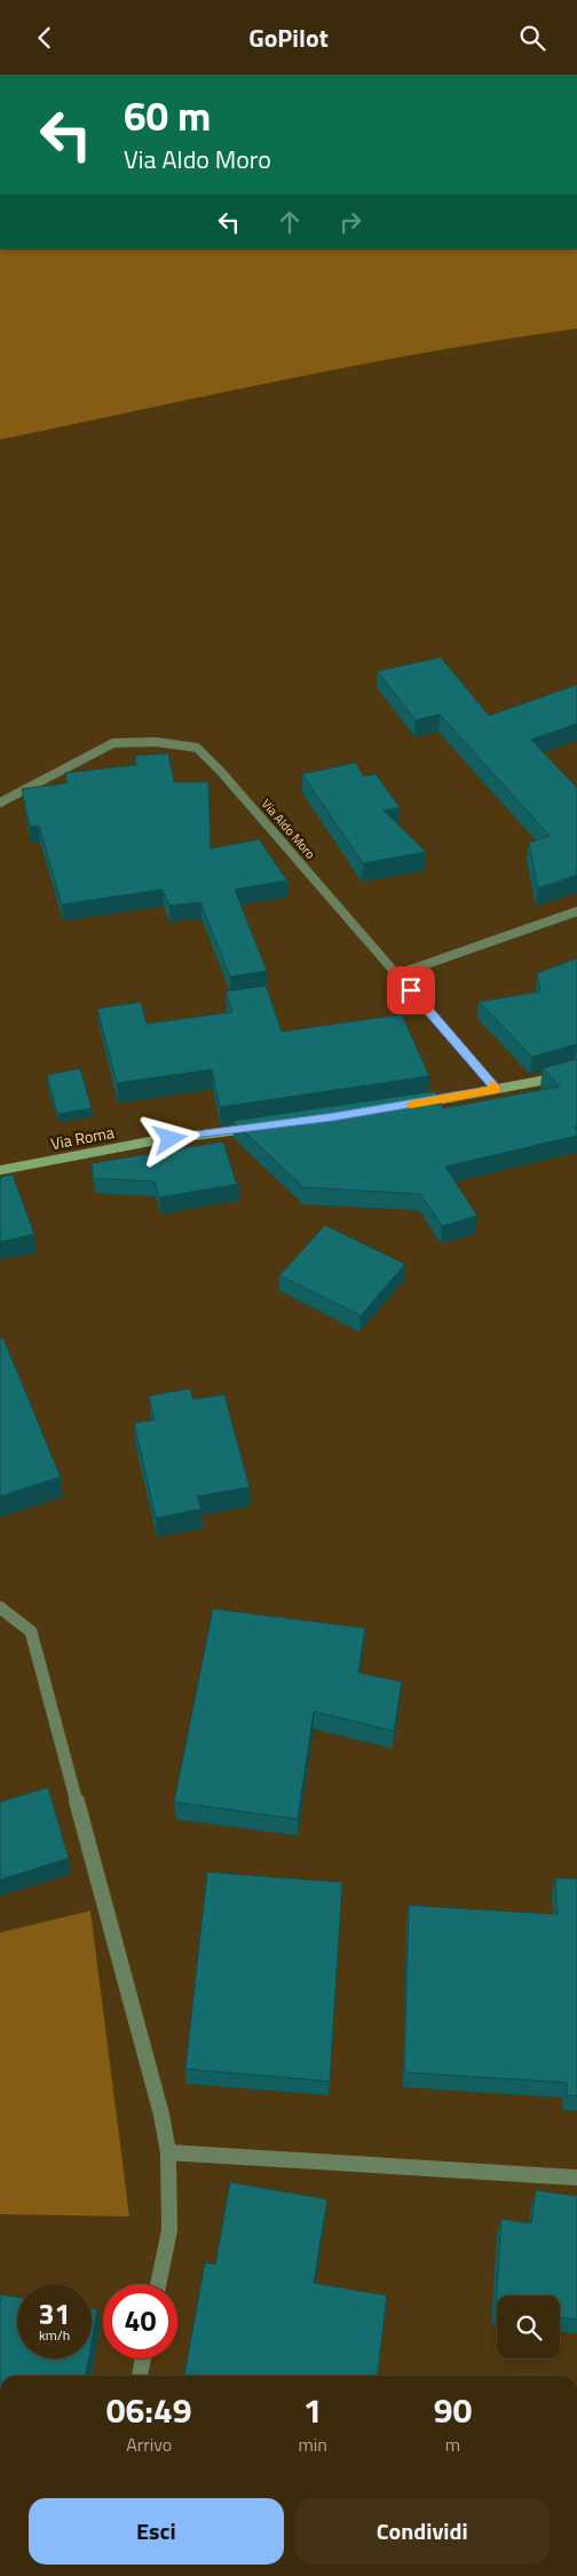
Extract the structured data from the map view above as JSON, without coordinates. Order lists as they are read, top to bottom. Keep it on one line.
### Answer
{"streets":{"street":["Via Aldo Moro","Via Roma"]},"page":{"header":"GoPilot","turn":["60 m","Via Aldo Moro"],"speed":"31 km/h","limit":"40","eta":["06:49","Arrivo","1","min","90","m"],"buttons":["Esci","Condividi"]}}
